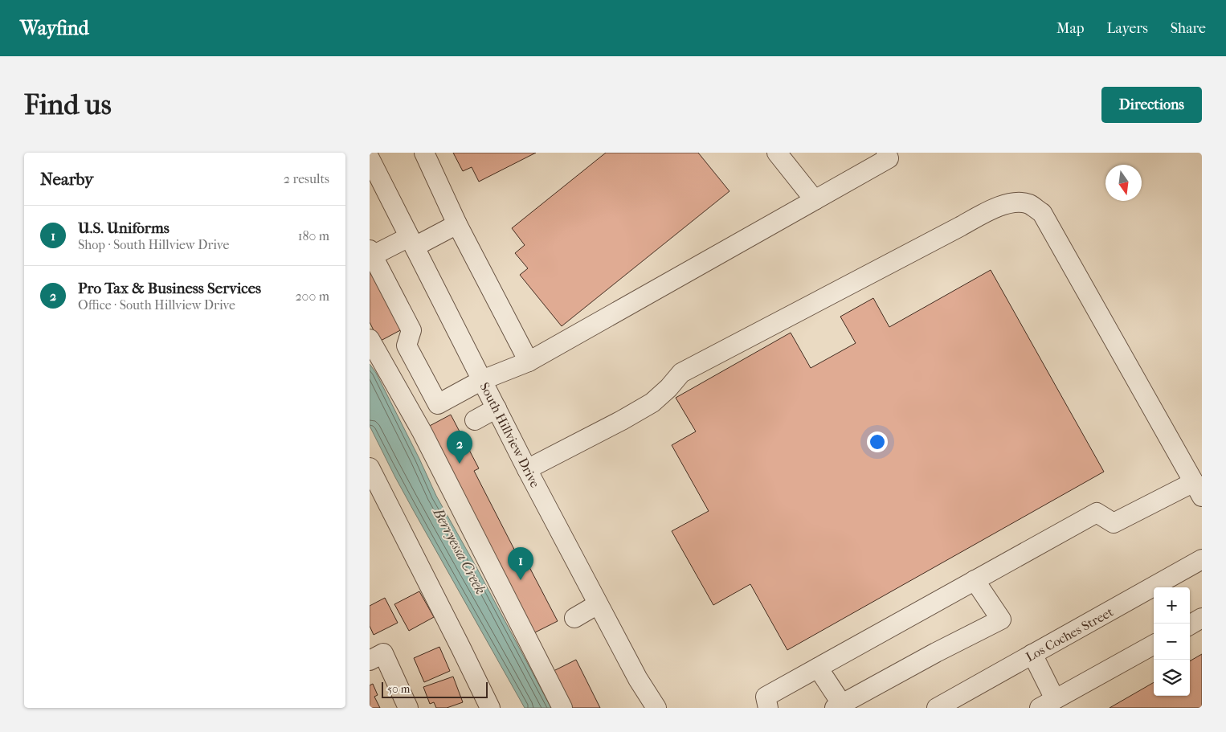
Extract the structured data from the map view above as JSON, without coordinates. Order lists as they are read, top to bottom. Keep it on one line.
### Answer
{"streets":{"street":["South Hillview Drive","Los Coches Street"]},"water":["Berryessa Creek"],"scale_bar":"50 m","north":"bottom","page":{"header":"Wayfind","nav":["Map","Layers","Share"],"buttons":"Directions","title":"Find us","heading":["Nearby","2 results"],"list":[{"mark":"1","name":"U.S. Uniforms","note":"Shop · South Hillview Drive","value":"180 m"},{"mark":"2","name":"Pro Tax & Business Services","note":"Office · South Hillview Drive","value":"200 m"}],"pins":["2","1"],"map_buttons":["+","−"],"scale":"50 m"}}
